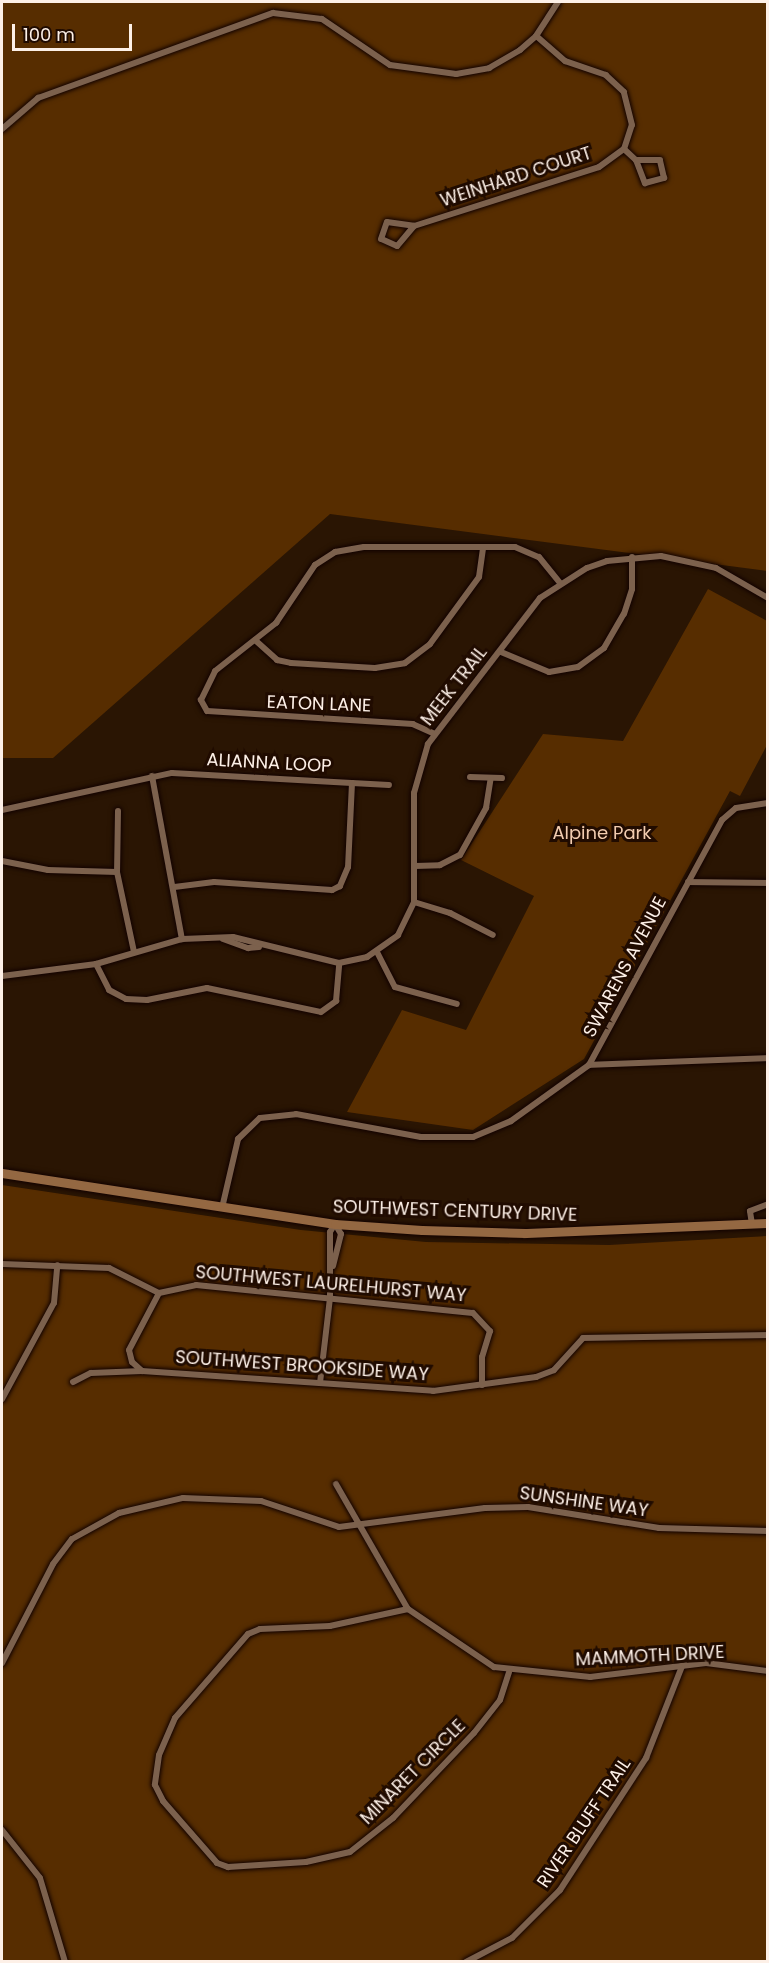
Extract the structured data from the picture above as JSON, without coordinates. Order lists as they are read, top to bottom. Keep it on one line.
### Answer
{"streets":{"main road":["SOUTHWEST CENTURY DRIVE"],"street":["WEINHARD COURT","MEEK TRAIL","EATON LANE","ALIANNA LOOP","SWARENS AVENUE","SOUTHWEST LAURELHURST WAY","SOUTHWEST BROOKSIDE WAY","SUNSHINE WAY","MAMMOTH DRIVE","MINARET CIRCLE","RIVER BLUFF TRAIL"]},"crossings":[["MEEK TRAIL","EATON LANE"],["SOUTHWEST LAURELHURST WAY","SOUTHWEST BROOKSIDE WAY"],["SUNSHINE WAY","MAMMOTH DRIVE"],["MAMMOTH DRIVE","MINARET CIRCLE"],["MAMMOTH DRIVE","RIVER BLUFF TRAIL"]],"parks":["Alpine Park"],"scale_bar":"100 m"}
